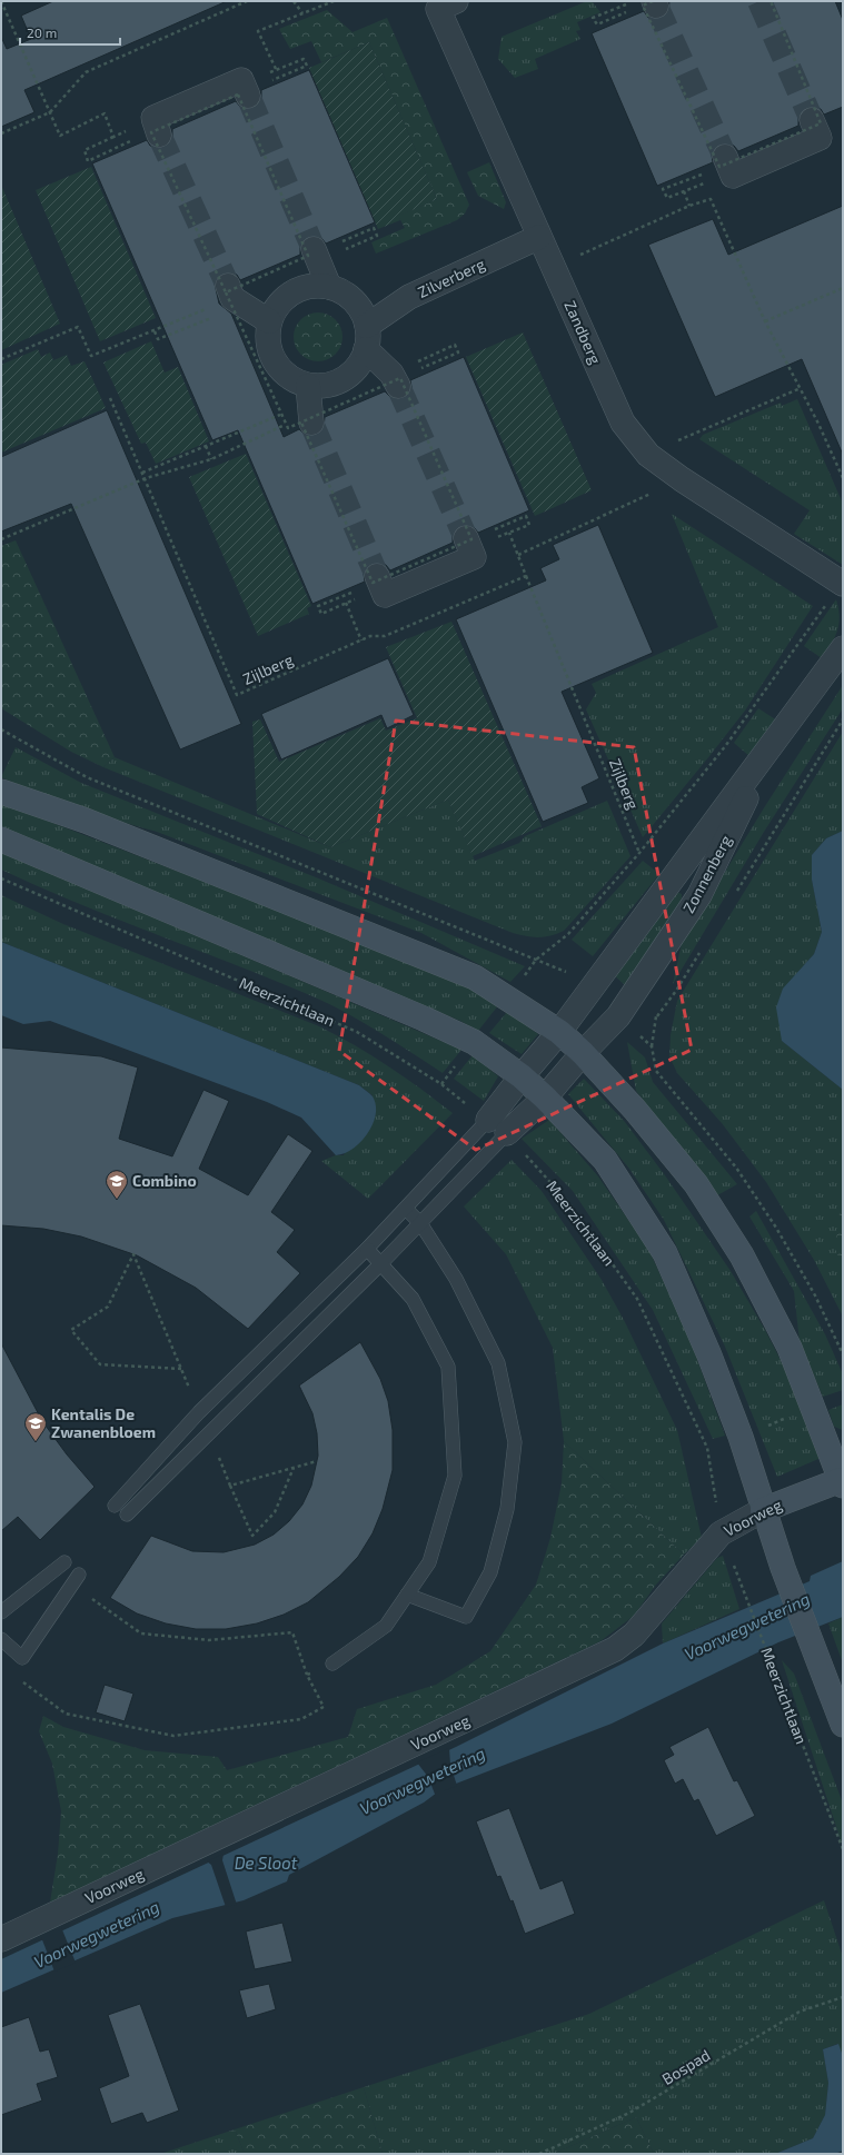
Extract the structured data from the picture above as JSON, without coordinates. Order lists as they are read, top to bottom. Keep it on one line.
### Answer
{"streets":{"street":["Zilverberg","Zandberg","Zonnenberg","Voorweg"],"path":["Zijlberg","Meerzichtlaan","Bospad"]},"crossings":[["Zilverberg","Zandberg"],["Zonnenberg","Meerzichtlaan"],["Meerzichtlaan","Voorweg"]],"water":["Voorwegwetering","De Sloot"],"places":{"school or university":["Combino","Kentalis De Zwanenbloem"]},"scale_bar":"20 m"}
